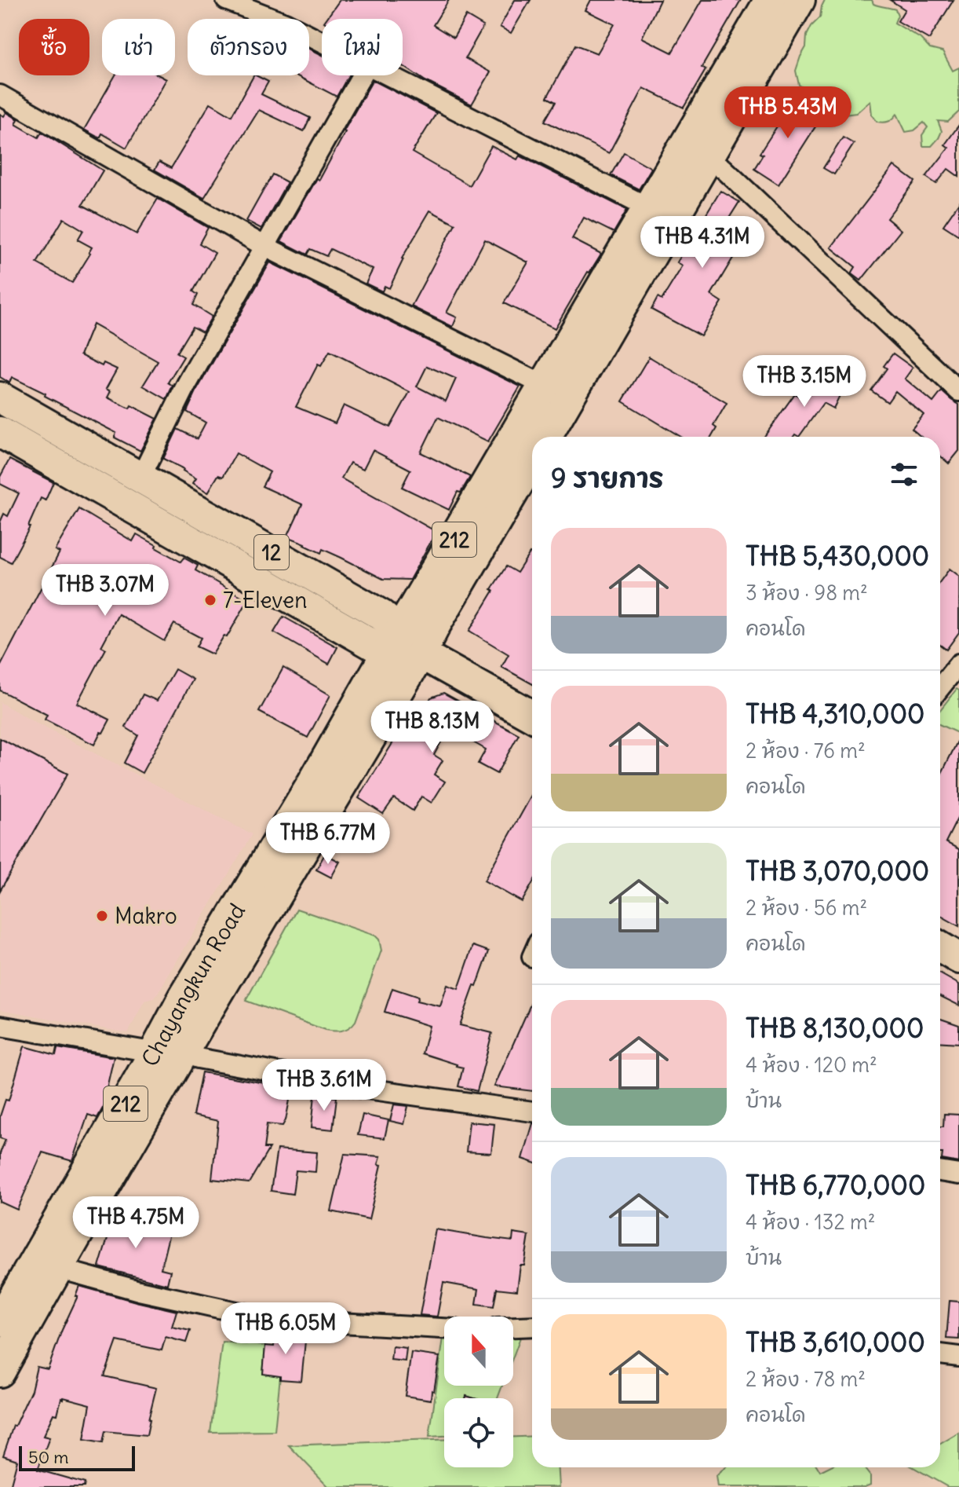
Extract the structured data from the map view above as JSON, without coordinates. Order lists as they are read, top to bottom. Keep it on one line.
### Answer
{"streets":{"main road":["212","12","Chayangkun Road"]},"crossings":[["12","Chayangkun Road"]],"places":["7-Eleven","Makro"],"scale_bar":"50 m","north":"top","page":{"chip":["ซื้อ","เช่า","ตัวกรอง","ใหม่"],"price":["THB 5.43M","THB 4.31M","THB 3.15M","THB 3.07M","THB 8.13M","THB 6.77M","THB 3.61M","THB 4.75M","THB 6.05M"],"heading":"9 รายการ","list":[{"name":"THB 5,430,000","note":"3 ห้อง · 98 m² · คอนโด"},{"name":"THB 4,310,000","note":"2 ห้อง · 76 m² · คอนโด"},{"name":"THB 3,070,000","note":"2 ห้อง · 56 m² · คอนโด"},{"name":"THB 8,130,000","note":"4 ห้อง · 120 m² · บ้าน"},{"name":"THB 6,770,000","note":"4 ห้อง · 132 m² · บ้าน"},{"name":"THB 3,610,000","note":"2 ห้อง · 78 m² · คอนโด"}],"scale":"50 m"}}
